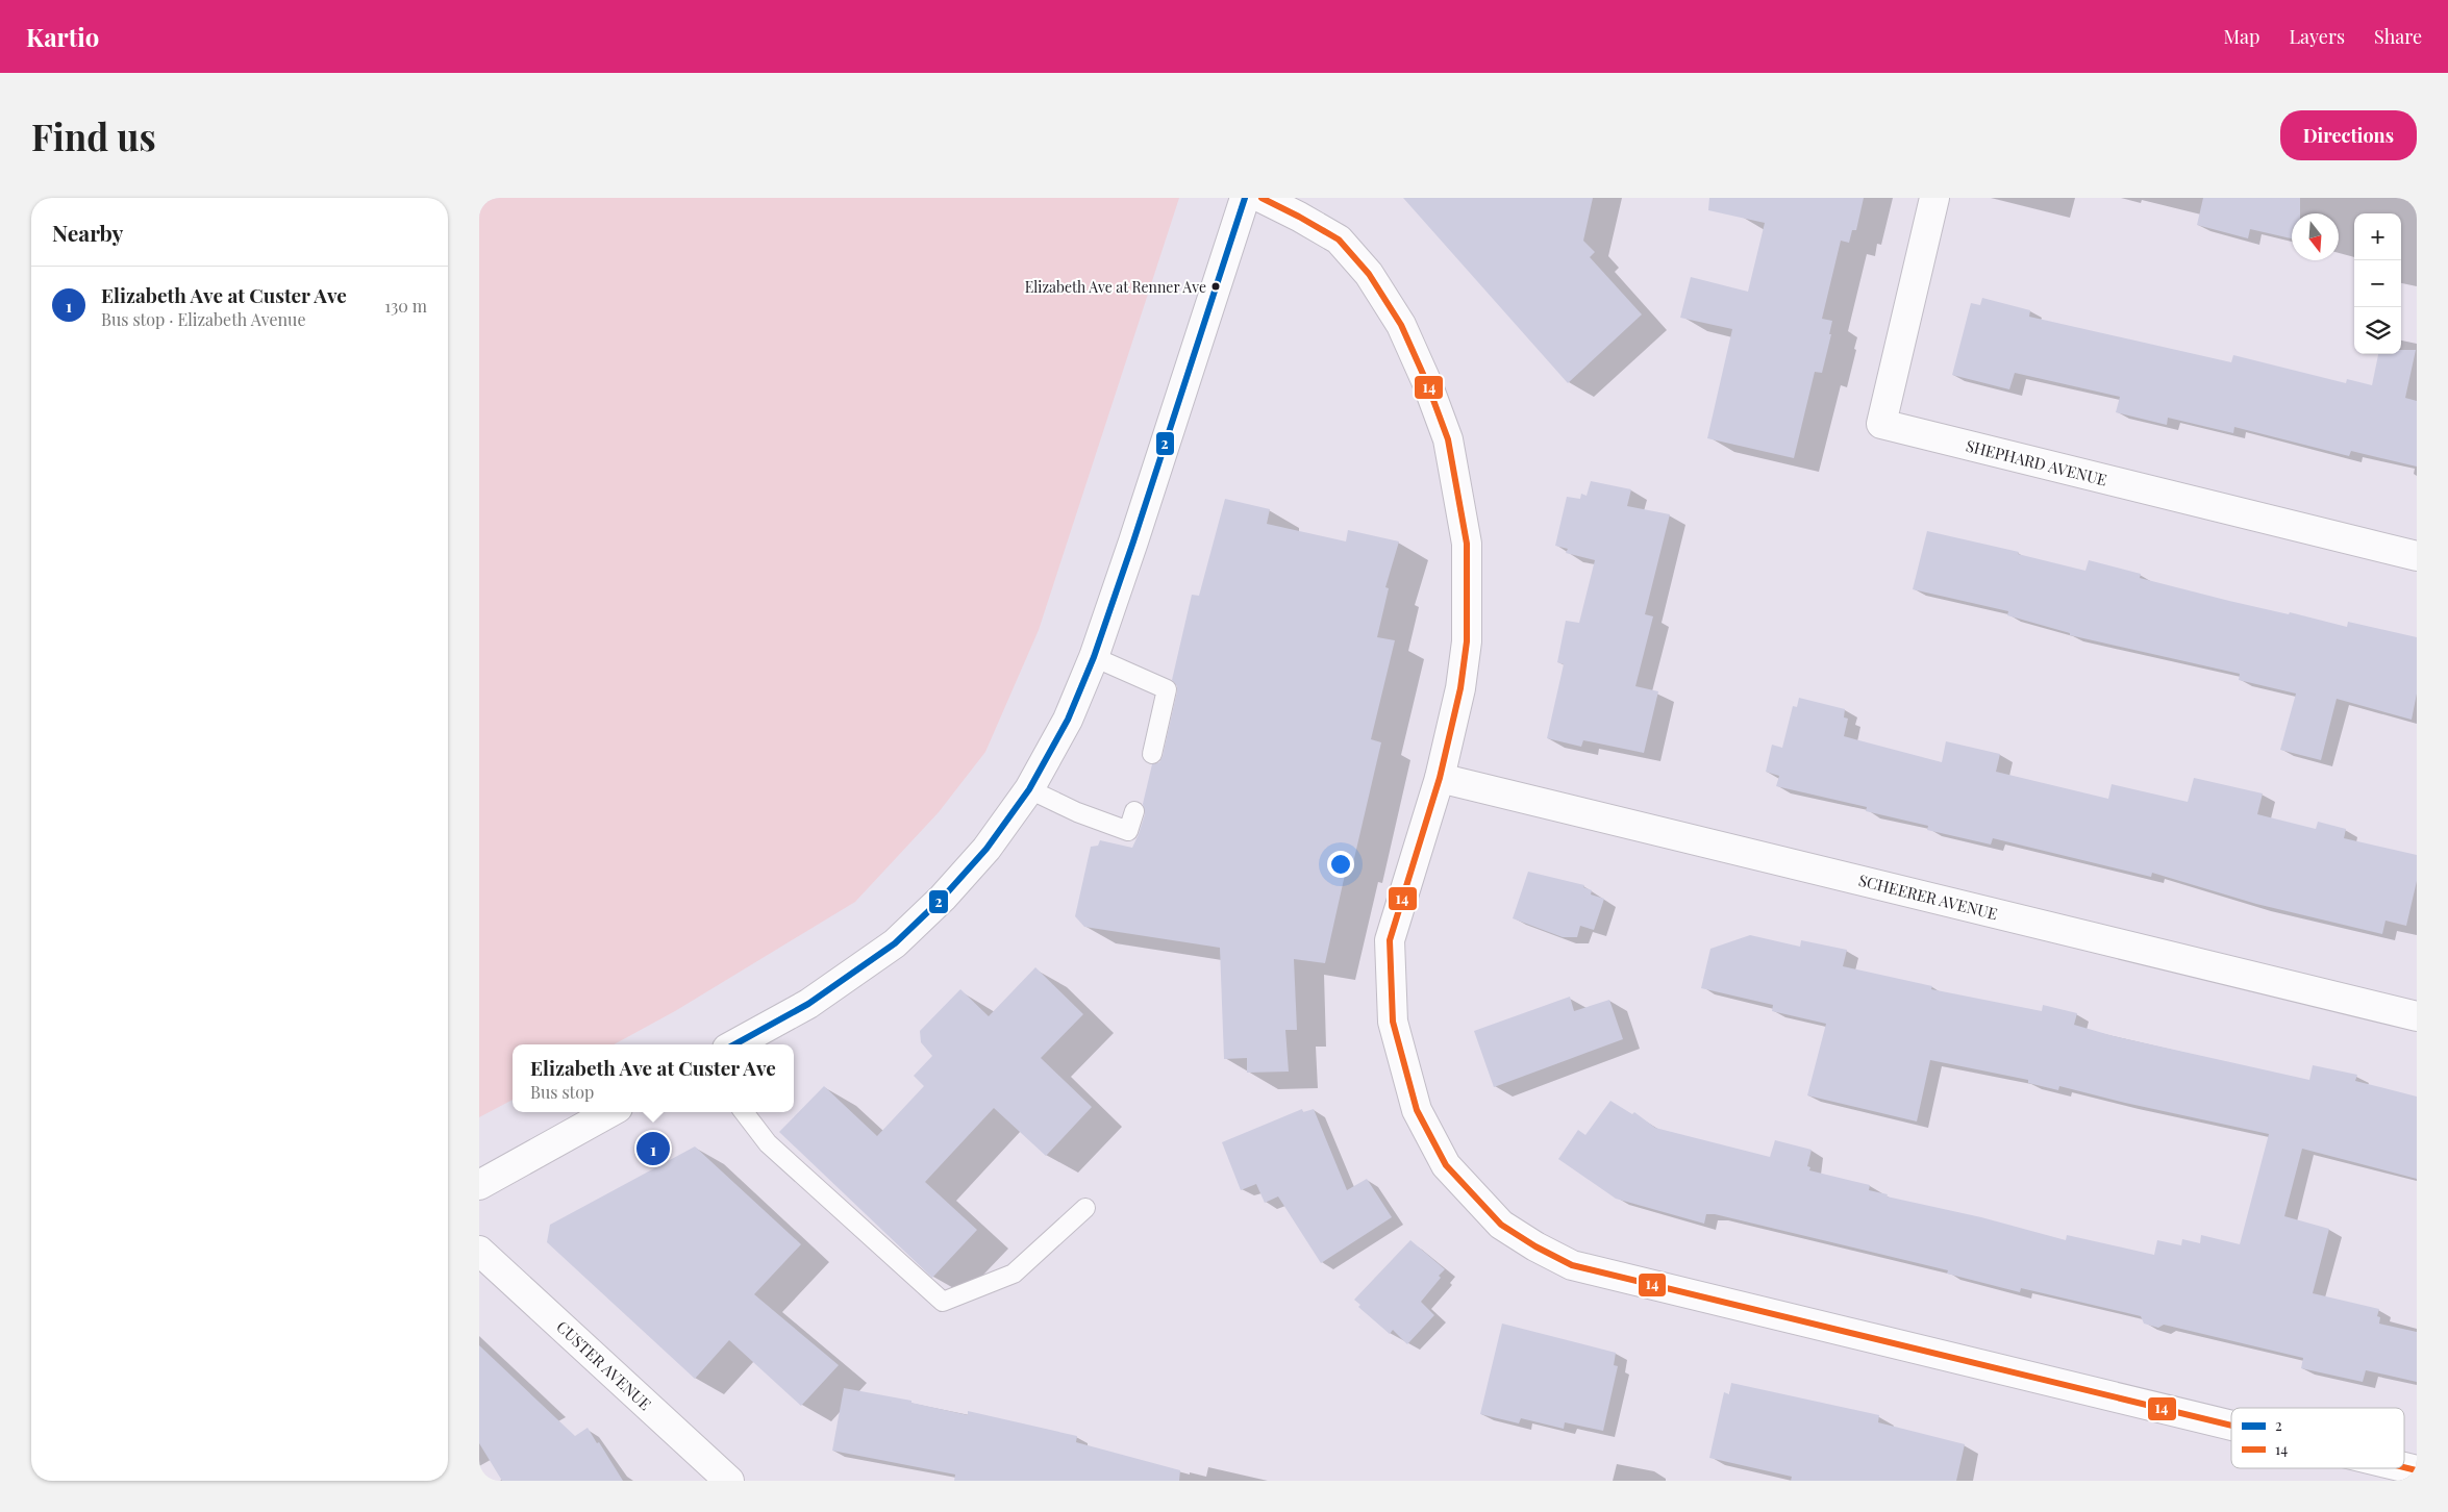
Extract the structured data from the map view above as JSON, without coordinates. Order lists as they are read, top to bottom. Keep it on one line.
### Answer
{"streets":{"street":["SHEPHARD AVENUE","SCHEERER AVENUE","CUSTER AVENUE"]},"places":["Elizabeth Ave at Renner Ave"],"lines":["transit line 2","transit line 14"],"legend":["2","14"],"north":"bottom","page":{"header":"Kartio","nav":["Map","Layers","Share"],"buttons":"Directions","title":"Find us","heading":"Nearby","map_buttons":["+","−"],"list":[{"mark":"1","name":"Elizabeth Ave at Custer Ave","note":"Bus stop · Elizabeth Avenue","value":"130 m"}],"popup":["Elizabeth Ave at Custer Ave","Bus stop"],"pins":"1"}}
